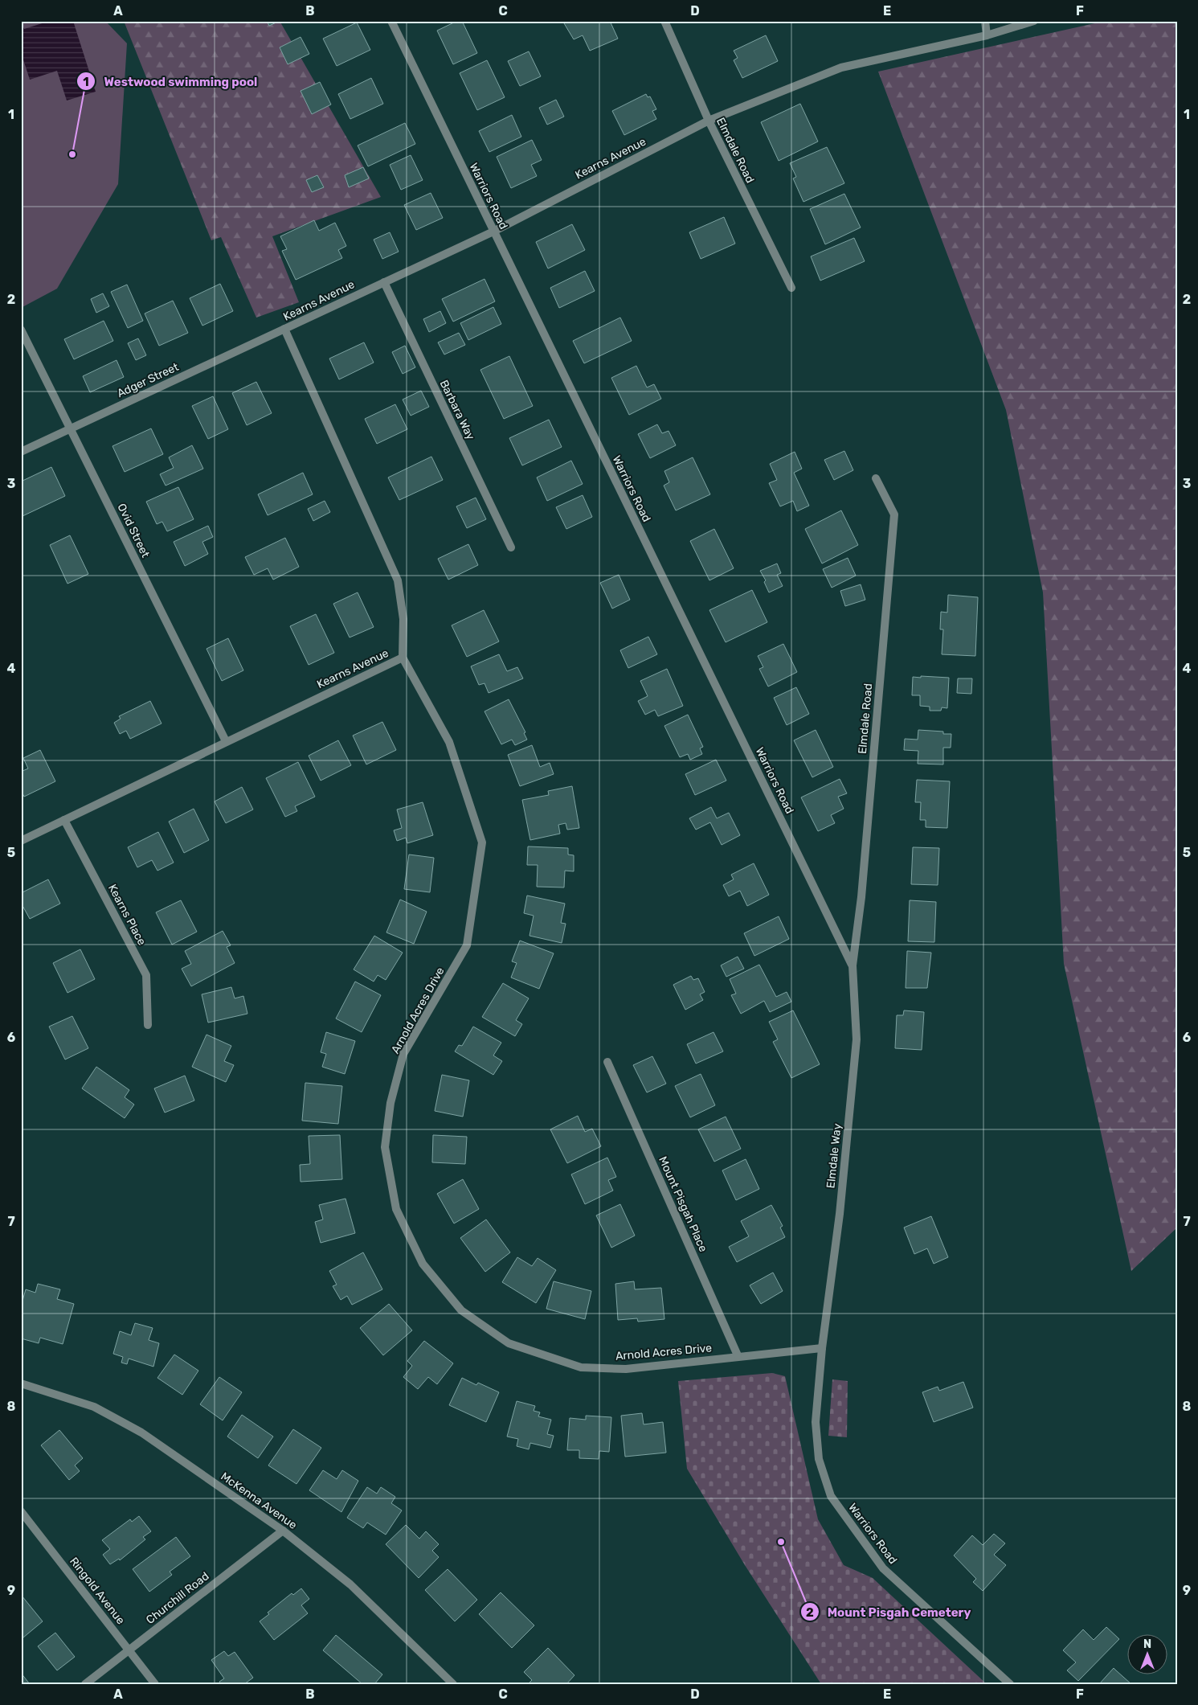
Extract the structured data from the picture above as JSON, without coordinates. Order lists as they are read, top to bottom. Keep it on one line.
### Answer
{"streets":{"street":["Elmdale Road","Kearns Avenue","Warriors Road","Adger Street","Barbara Way","Ovid Street","Kearns Place","Arnold Acres Drive","Elmdale Way","Mount Pisgah Place","McKenna Avenue","Ringold Avenue","Churchill Road"]},"crossings":[["Elmdale Road","Kearns Avenue"],["Elmdale Road","Warriors Road"],["Elmdale Road","Elmdale Way"],["Kearns Avenue","Warriors Road"],["Kearns Avenue","Adger Street"],["Kearns Avenue","Barbara Way"],["Kearns Avenue","Ovid Street"],["Kearns Avenue","Kearns Place"],["Kearns Avenue","Arnold Acres Drive"],["Warriors Road","Arnold Acres Drive"],["Warriors Road","Elmdale Way"],["Adger Street","Ovid Street"],["Arnold Acres Drive","Elmdale Way"],["Arnold Acres Drive","Mount Pisgah Place"],["McKenna Avenue","Churchill Road"],["Ringold Avenue","Churchill Road"]],"places":["Westwood swimming pool","Mount Pisgah Cemetery"],"north":"top","grid":{"columns":["A","B","C","D","E","F"],"rows":["1","2","3","4","5","6","7","8","9"]}}
